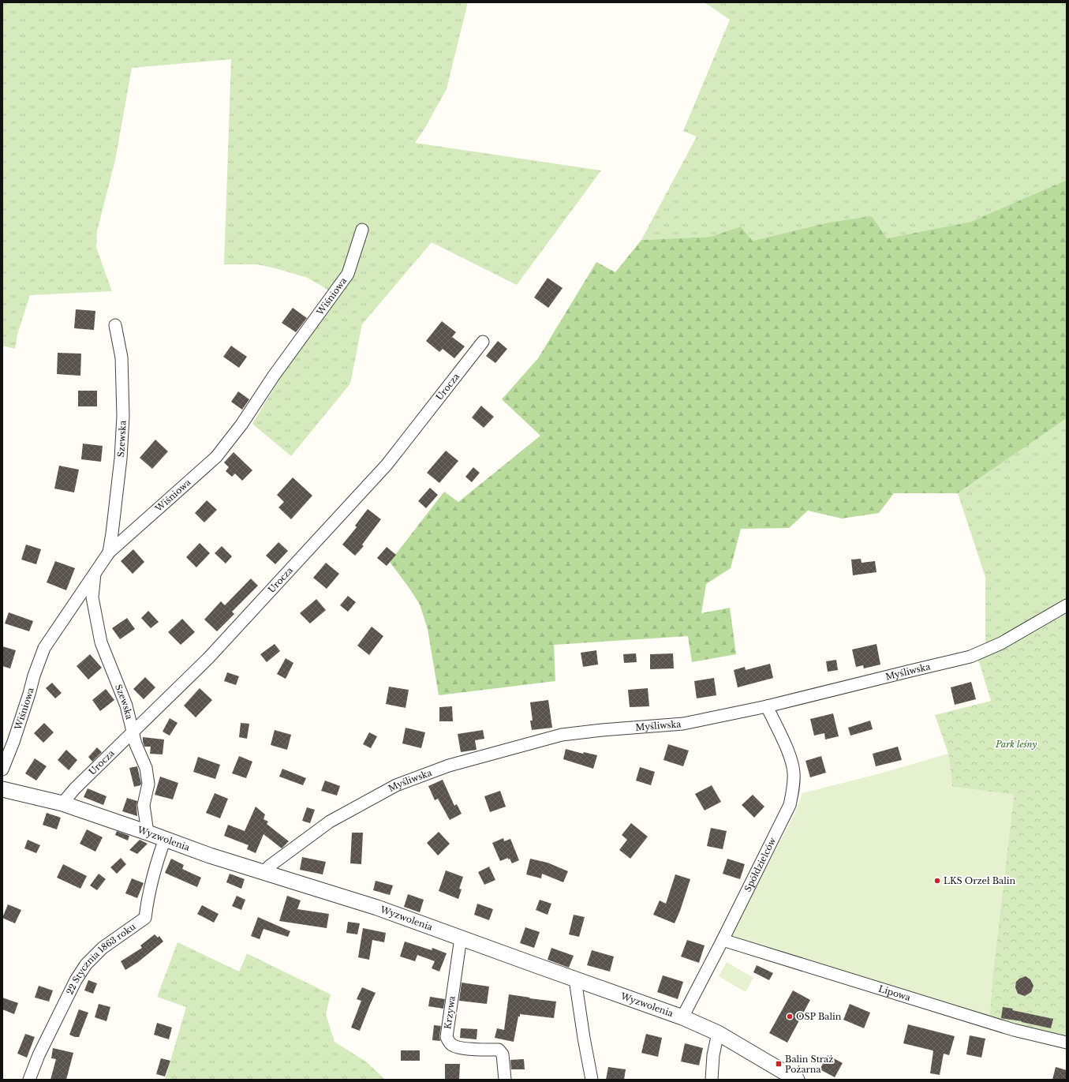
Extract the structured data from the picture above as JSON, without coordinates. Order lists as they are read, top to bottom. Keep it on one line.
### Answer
{"streets":{"street":["Wiśniowa","Urocza","Szewska","Myśliwska","Wyzwolenia","Spółdzielców","22 Stycznia 1863 roku","Lipowa","Krzywa"]},"crossings":[["Wiśniowa","Szewska"],["Urocza","Szewska"],["Urocza","Wyzwolenia"],["Szewska","Wyzwolenia"],["Myśliwska","Wyzwolenia"],["Myśliwska","Spółdzielców"],["Wyzwolenia","Spółdzielców"],["Wyzwolenia","22 Stycznia 1863 roku"],["Wyzwolenia","Krzywa"],["Spółdzielców","Lipowa"]],"parks":["Park leśny"],"places":{"other":["LKS Orzeł Balin","OSP Balin"],"transit":["Balin Straż Pożarna"]}}
